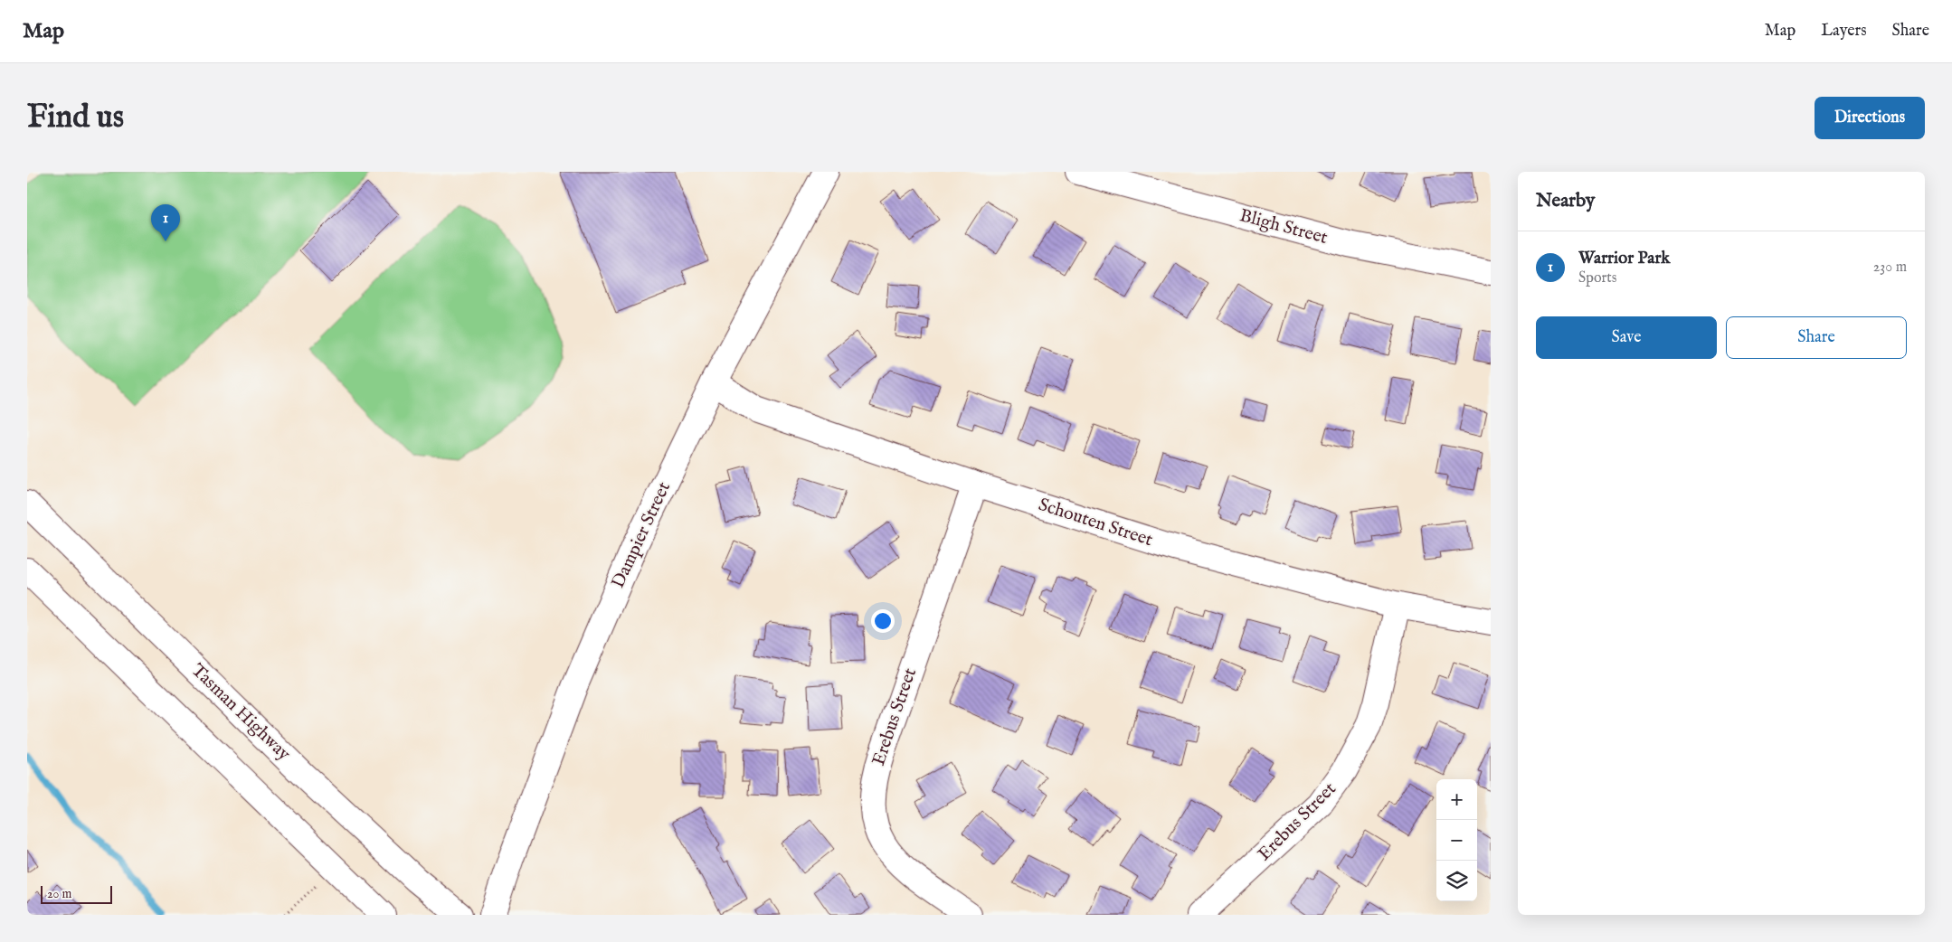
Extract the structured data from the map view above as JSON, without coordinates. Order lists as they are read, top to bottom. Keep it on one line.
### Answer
{"streets":{"main road":["Bligh Street","Schouten Street","Dampier Street","Tasman Highway","Erebus Street"]},"crossings":[["Schouten Street","Dampier Street"],["Schouten Street","Erebus Street"]],"scale_bar":"20 m","page":{"header":"Map","nav":["Map","Layers","Share"],"buttons":["Directions",["Save","Share"]],"title":"Find us","heading":"Nearby","pins":"1","list":[{"mark":"1","name":"Warrior Park","note":"Sports","value":"230 m"}],"map_buttons":["+","−"],"scale":"20 m"}}
